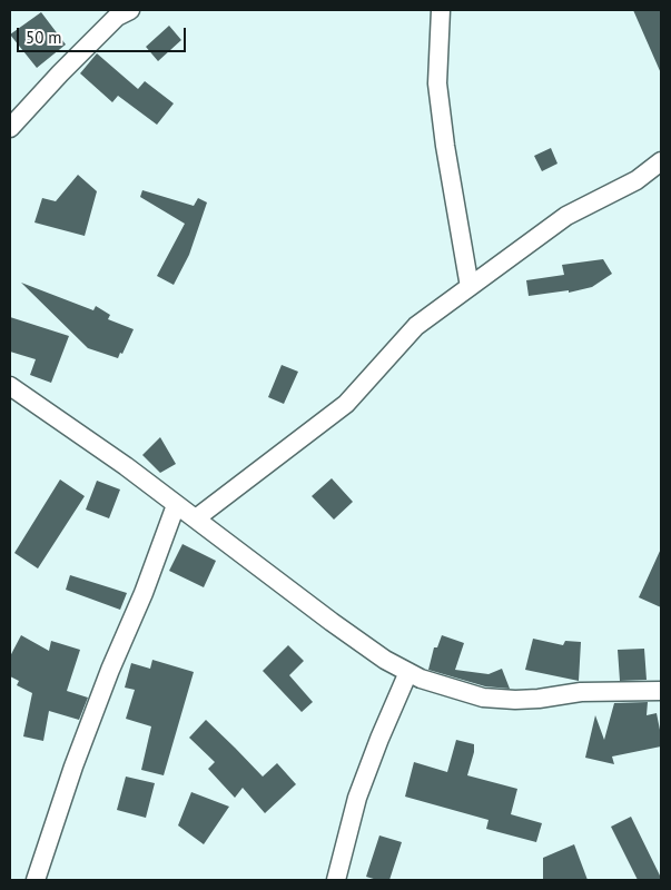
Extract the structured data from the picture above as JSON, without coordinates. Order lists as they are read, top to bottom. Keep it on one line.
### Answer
{"scale_bar":"50 m"}
